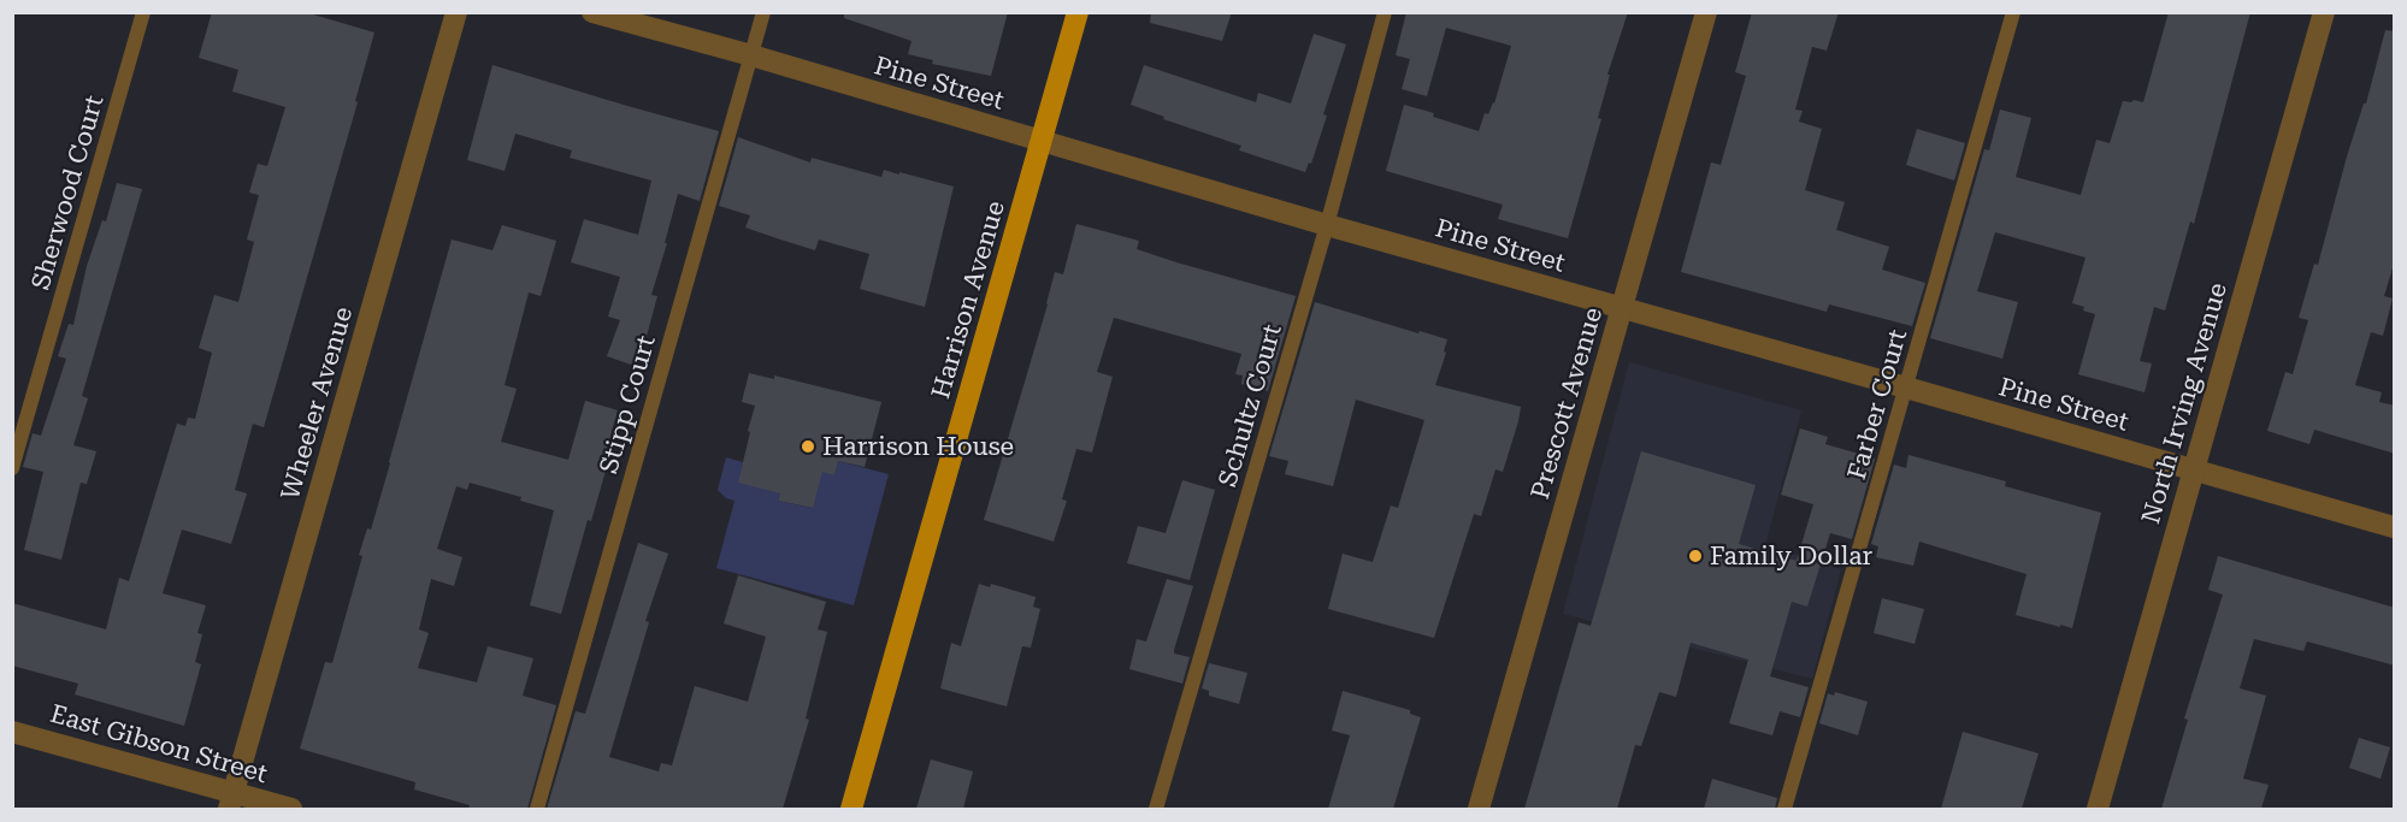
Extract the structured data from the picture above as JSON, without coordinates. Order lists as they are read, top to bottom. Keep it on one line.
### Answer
{"streets":{"main road":["Harrison Avenue"],"street":["Pine Street","Wheeler Avenue","Prescott Avenue","North Irving Avenue","East Gibson Street"],"lane":["Sherwood Court","Stipp Court","Farber Court","Schultz Court"]},"crossings":[["Pine Street","Harrison Avenue"],["Pine Street","Prescott Avenue"],["Pine Street","North Irving Avenue"],["Pine Street","Stipp Court"],["Pine Street","Farber Court"],["Pine Street","Schultz Court"],["Wheeler Avenue","East Gibson Street"]],"places":["Harrison House","Family Dollar"]}
